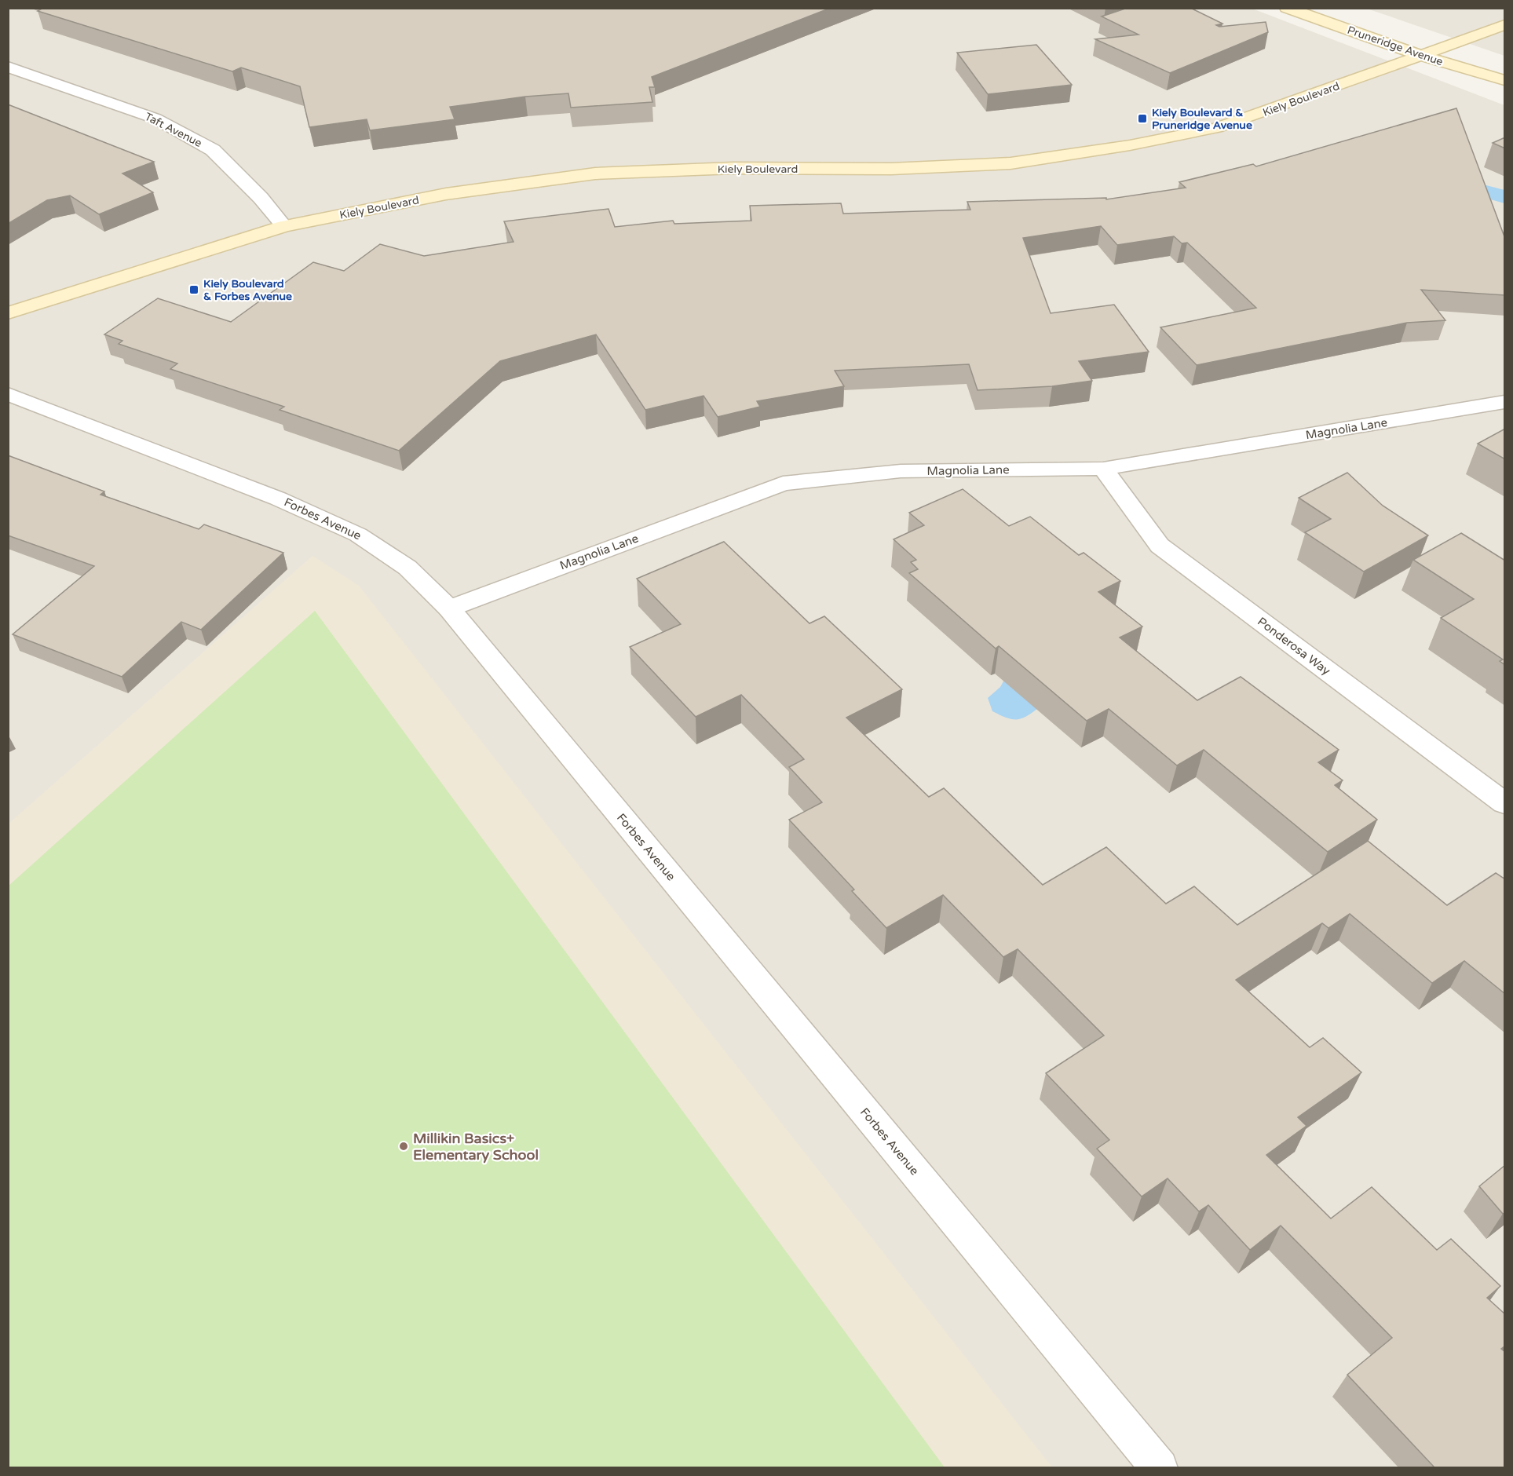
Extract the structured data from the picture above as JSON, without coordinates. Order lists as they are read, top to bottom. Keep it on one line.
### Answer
{"streets":{"main road":["Pruneridge Avenue","Kiely Boulevard"],"street":["Taft Avenue","Magnolia Lane","Forbes Avenue","Ponderosa Way"]},"crossings":[["Pruneridge Avenue","Kiely Boulevard"],["Kiely Boulevard","Taft Avenue"],["Magnolia Lane","Forbes Avenue"],["Magnolia Lane","Ponderosa Way"]],"places":{"transit":["Kiely Boulevard & Pruneridge Avenue","Kiely Boulevard & Forbes Avenue"],"other":["Millikin Basics+ Elementary School"]}}
